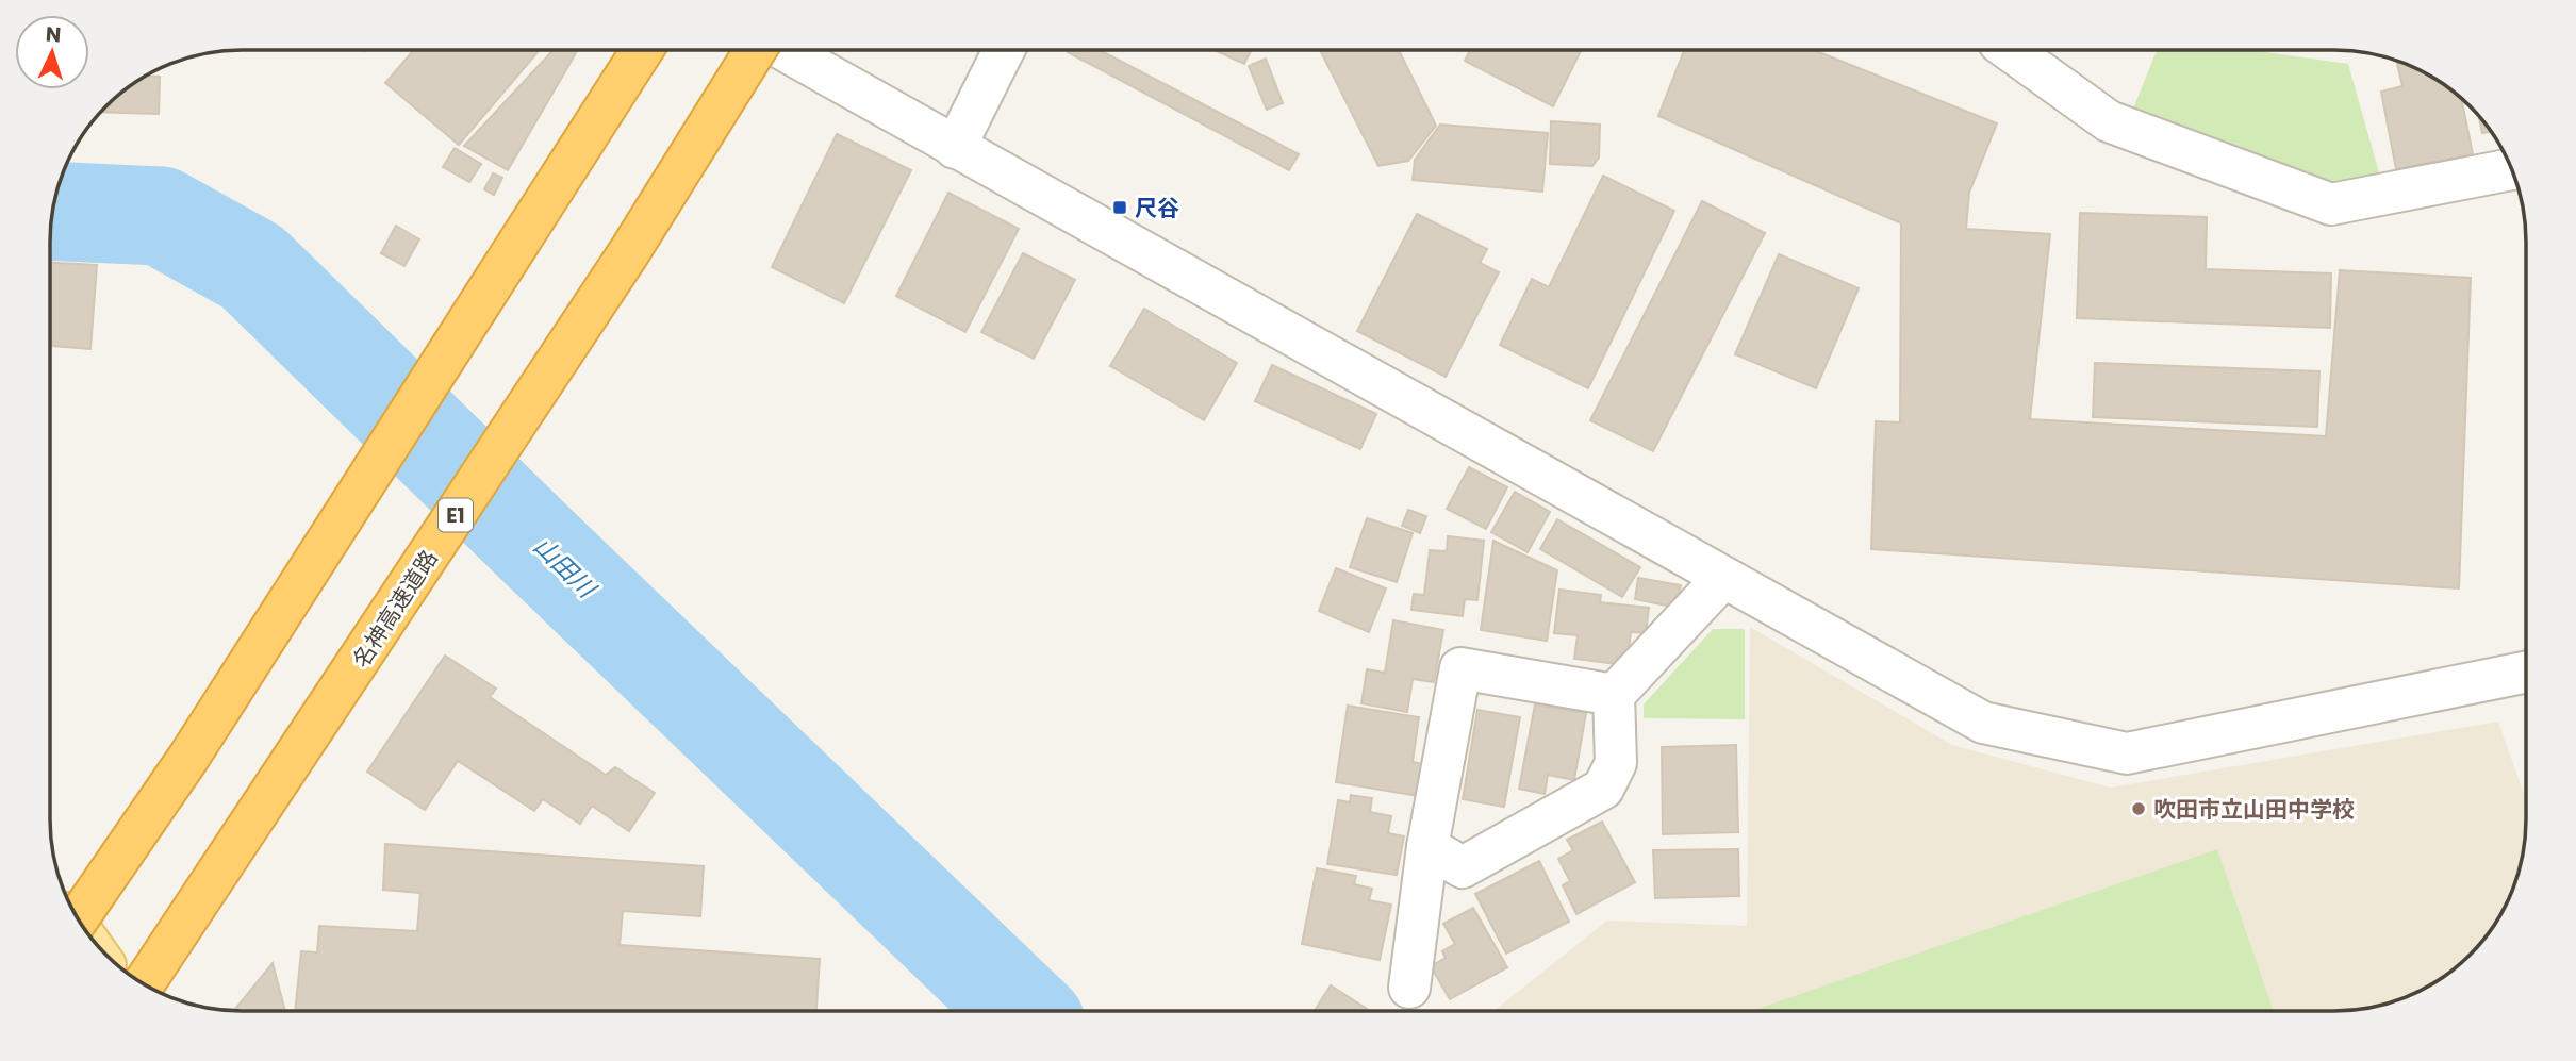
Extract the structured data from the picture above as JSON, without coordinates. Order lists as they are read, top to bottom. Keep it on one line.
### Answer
{"streets":{"highway":["E1","名神高速道路"]},"water":["山田川"],"places":{"transit":["尺谷"],"other":["吹田市立山田中学校"]},"north":"top"}
